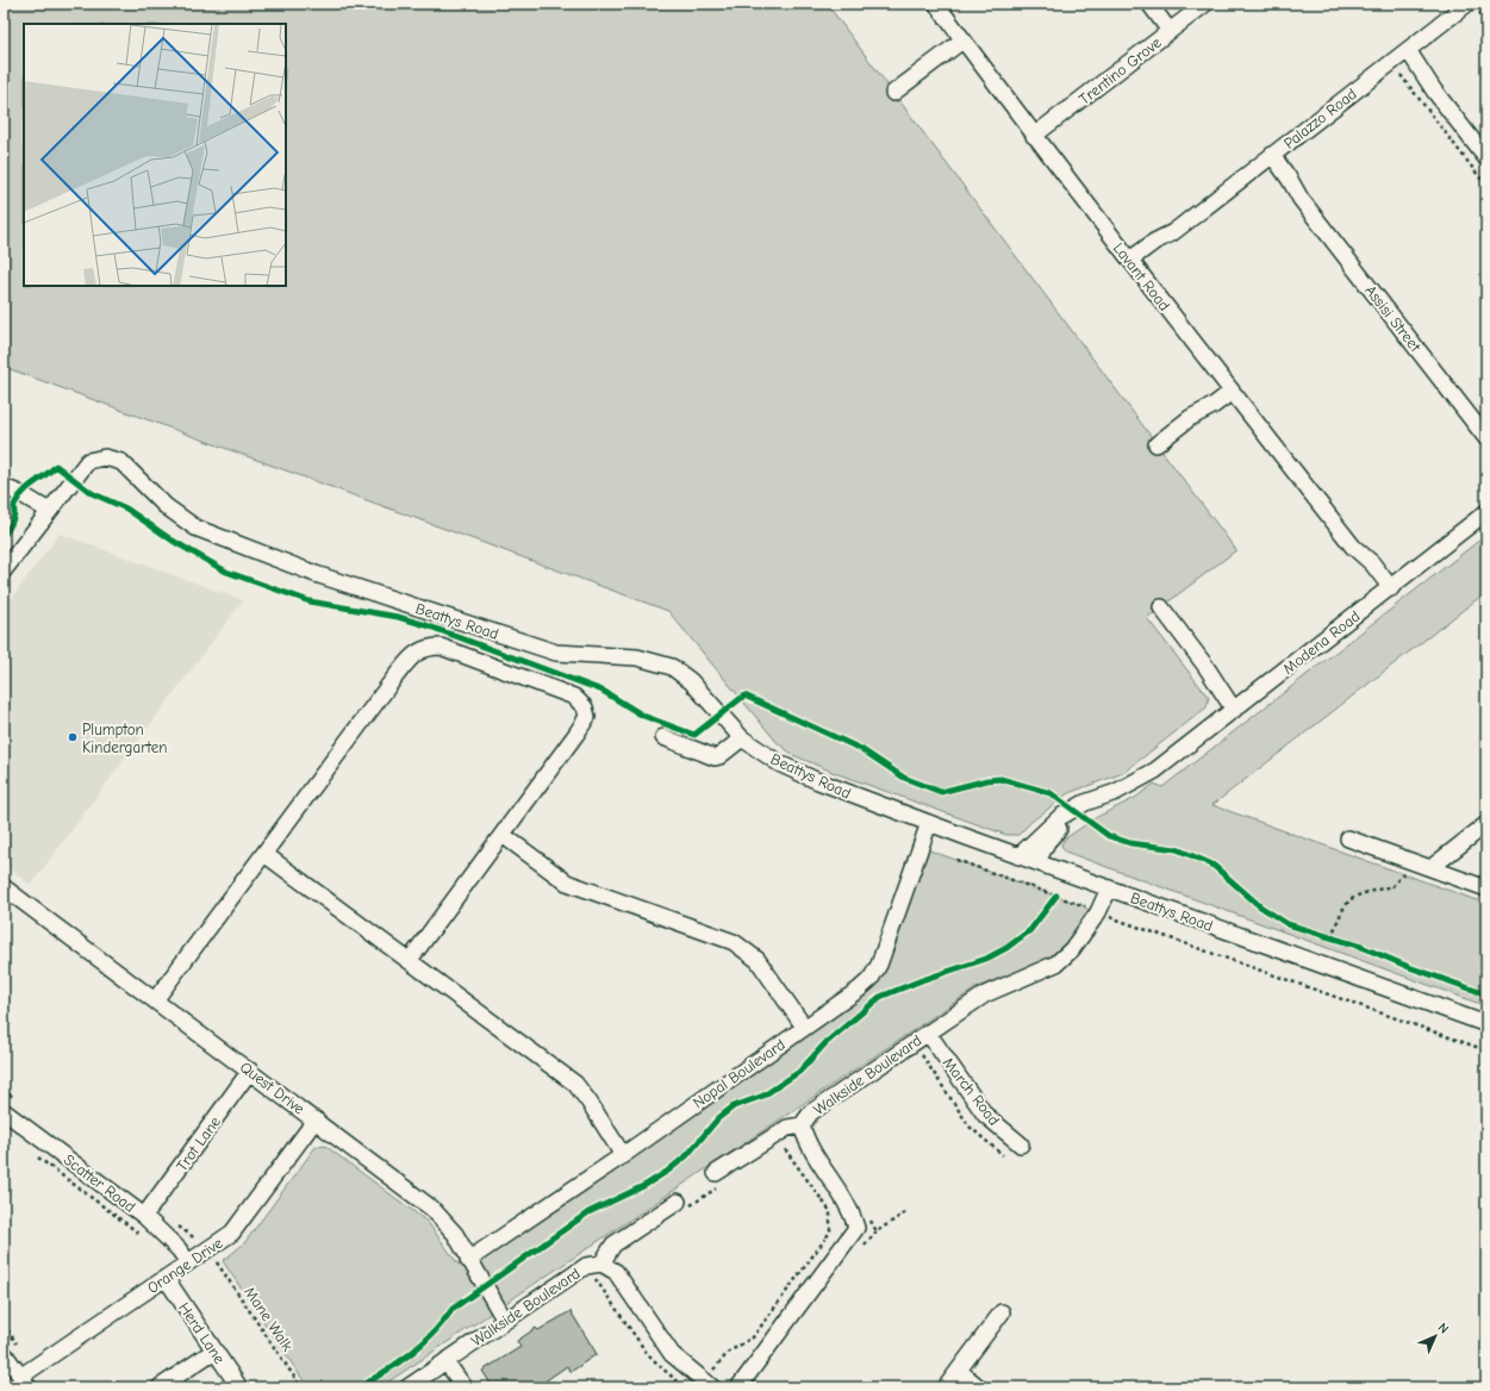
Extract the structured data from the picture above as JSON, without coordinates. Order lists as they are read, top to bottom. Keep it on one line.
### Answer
{"streets":{"street":["Trentino Grove","Palazzo Road","Lavant Road","Assisi Street","Beattys Road","Modena Road","Nopal Boulevard","Walkside Boulevard","Quest Drive","March Road","Trot Lane","Scatter Road","Orange Drive","Herd Lane"],"path":["Mane Walk"]},"crossings":[["Trentino Grove","Lavant Road"],["Palazzo Road","Lavant Road"],["Palazzo Road","Assisi Street"],["Lavant Road","Modena Road"],["Beattys Road","Modena Road"],["Beattys Road","Nopal Boulevard"],["Beattys Road","Walkside Boulevard"],["Nopal Boulevard","Quest Drive"],["Walkside Boulevard","Quest Drive"],["Walkside Boulevard","March Road"],["Quest Drive","Trot Lane"],["Quest Drive","Orange Drive"],["Trot Lane","Scatter Road"],["Scatter Road","Orange Drive"],["Orange Drive","Herd Lane"]],"places":["Plumpton Kindergarten"],"north":"top right"}
